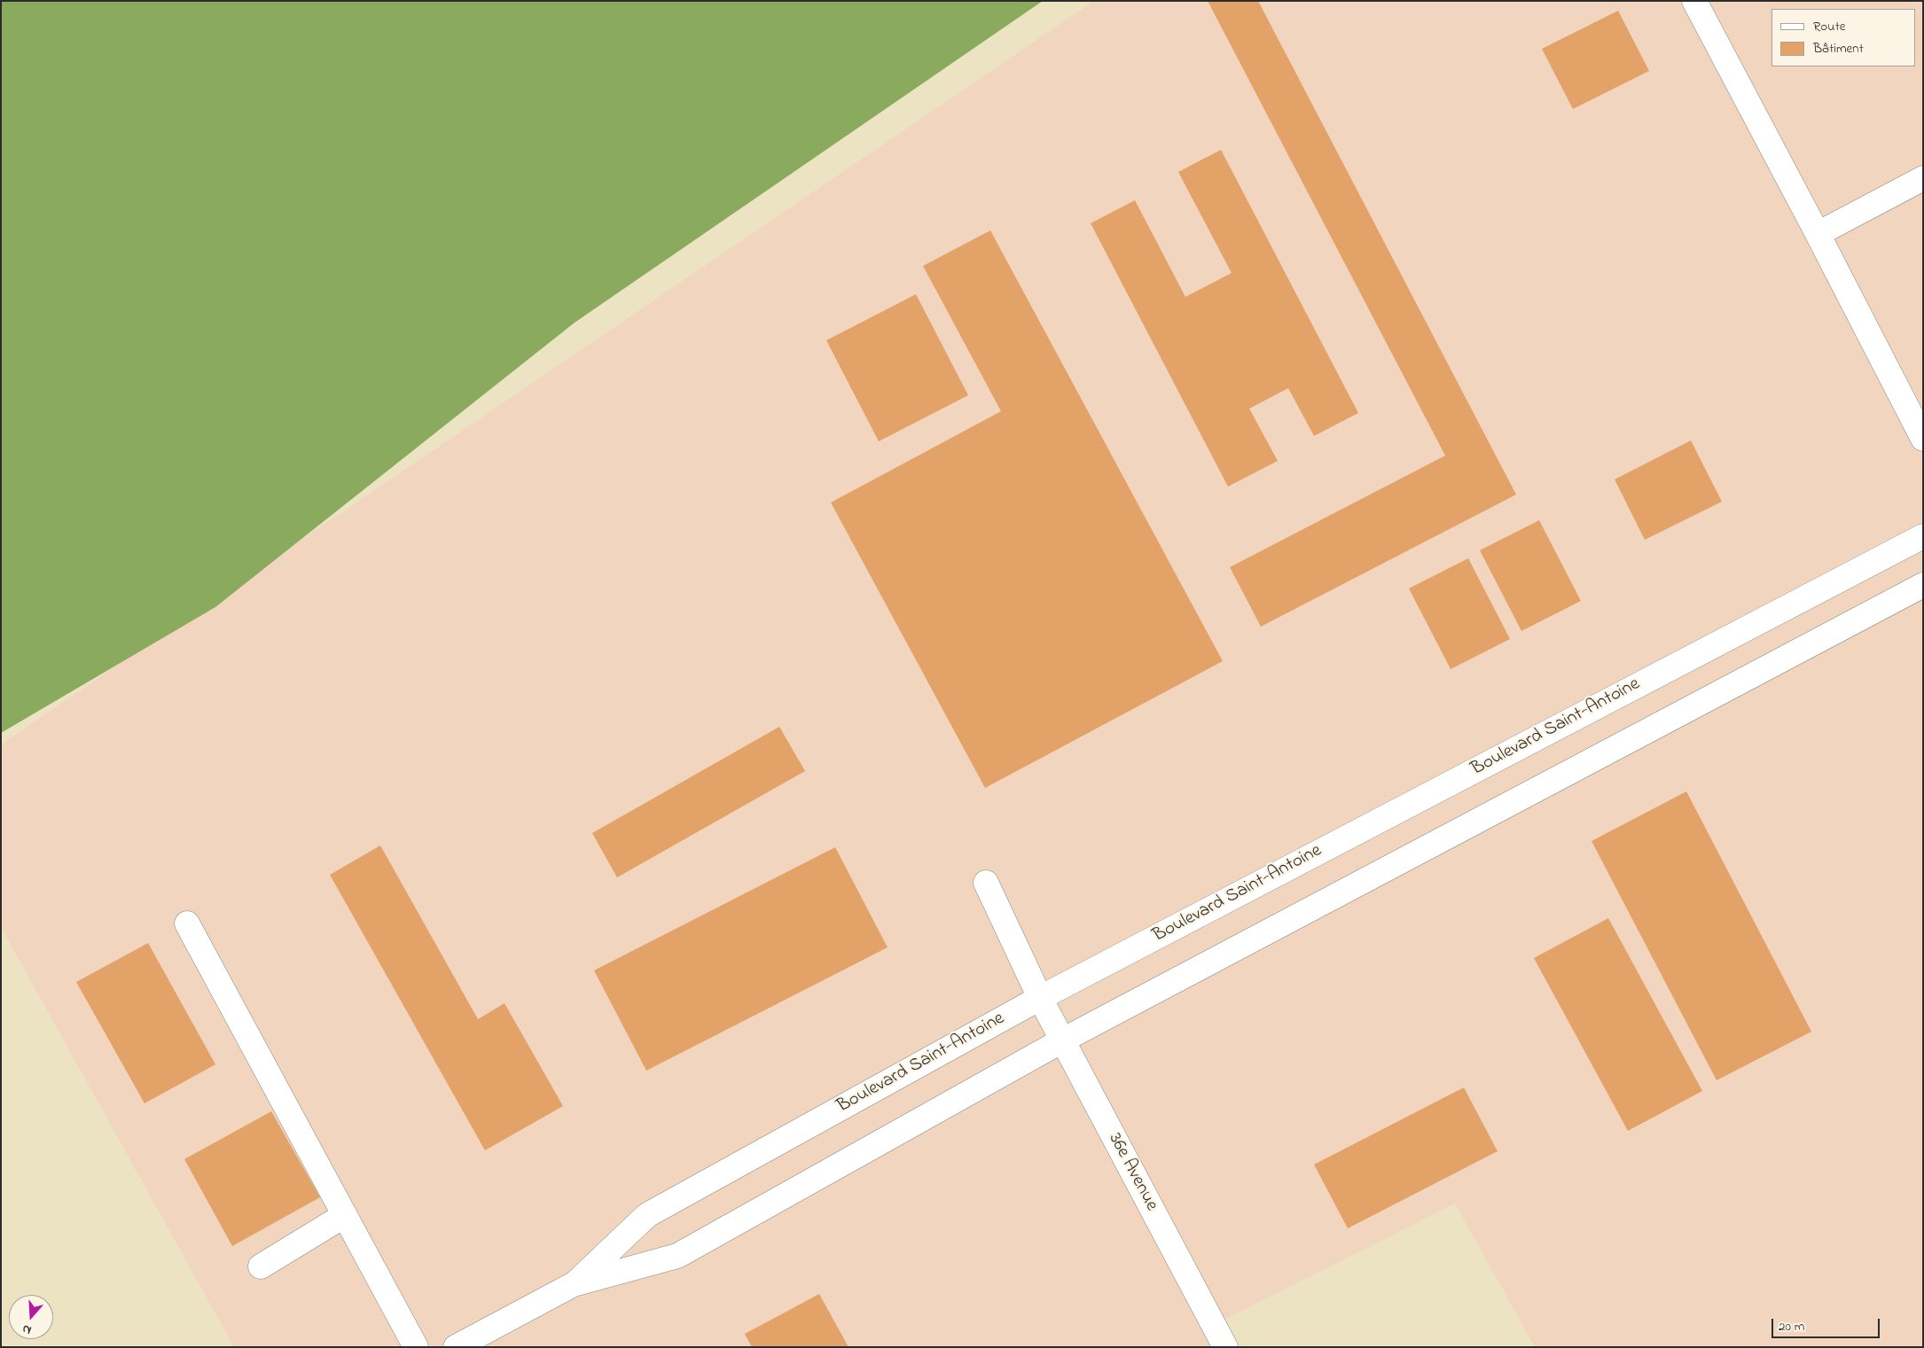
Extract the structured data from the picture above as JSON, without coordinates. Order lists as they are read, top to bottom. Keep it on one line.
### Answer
{"streets":{"main road":["Boulevard Saint-Antoine","36e Avenue"]},"crossings":[["Boulevard Saint-Antoine","36e Avenue"]],"legend":["Route","Bâtiment"],"scale_bar":"20 m","north":"bottom"}
